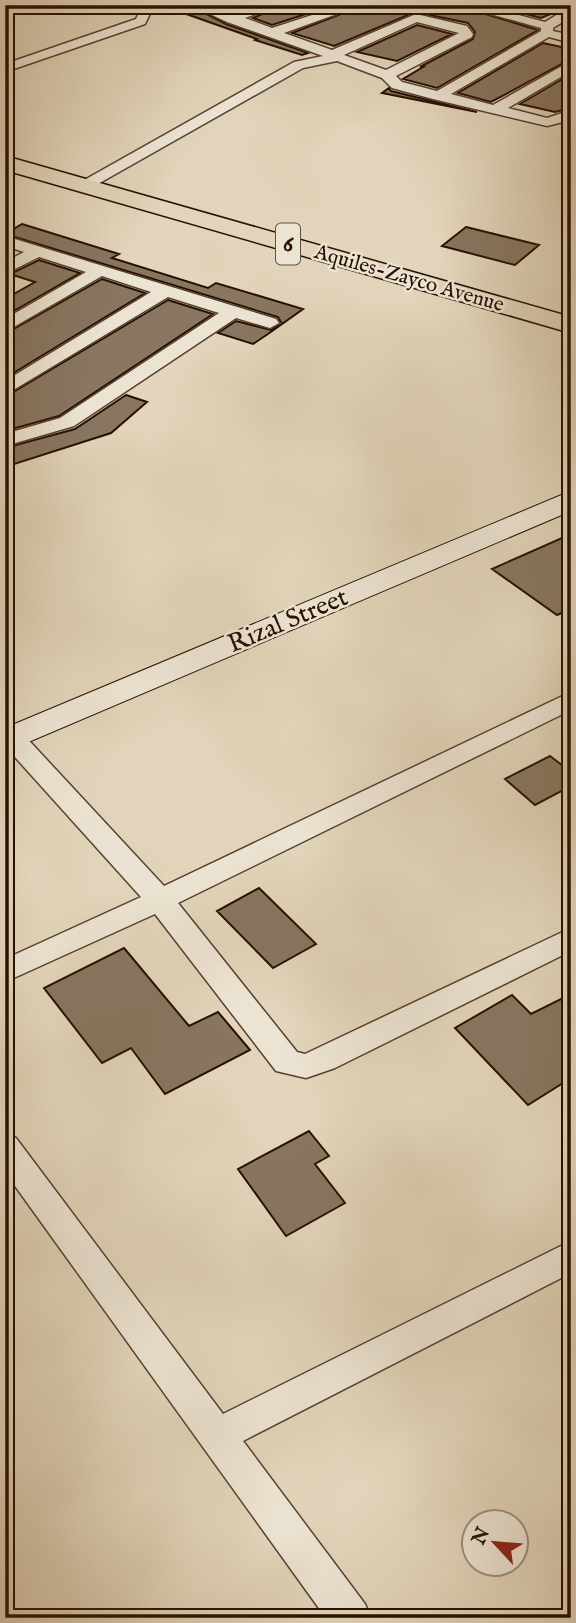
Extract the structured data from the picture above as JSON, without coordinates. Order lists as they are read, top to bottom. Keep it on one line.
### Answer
{"streets":{"highway":["6","Aquiles-Zayco Avenue"],"main road":["Rizal Street"]},"north":"top left"}
